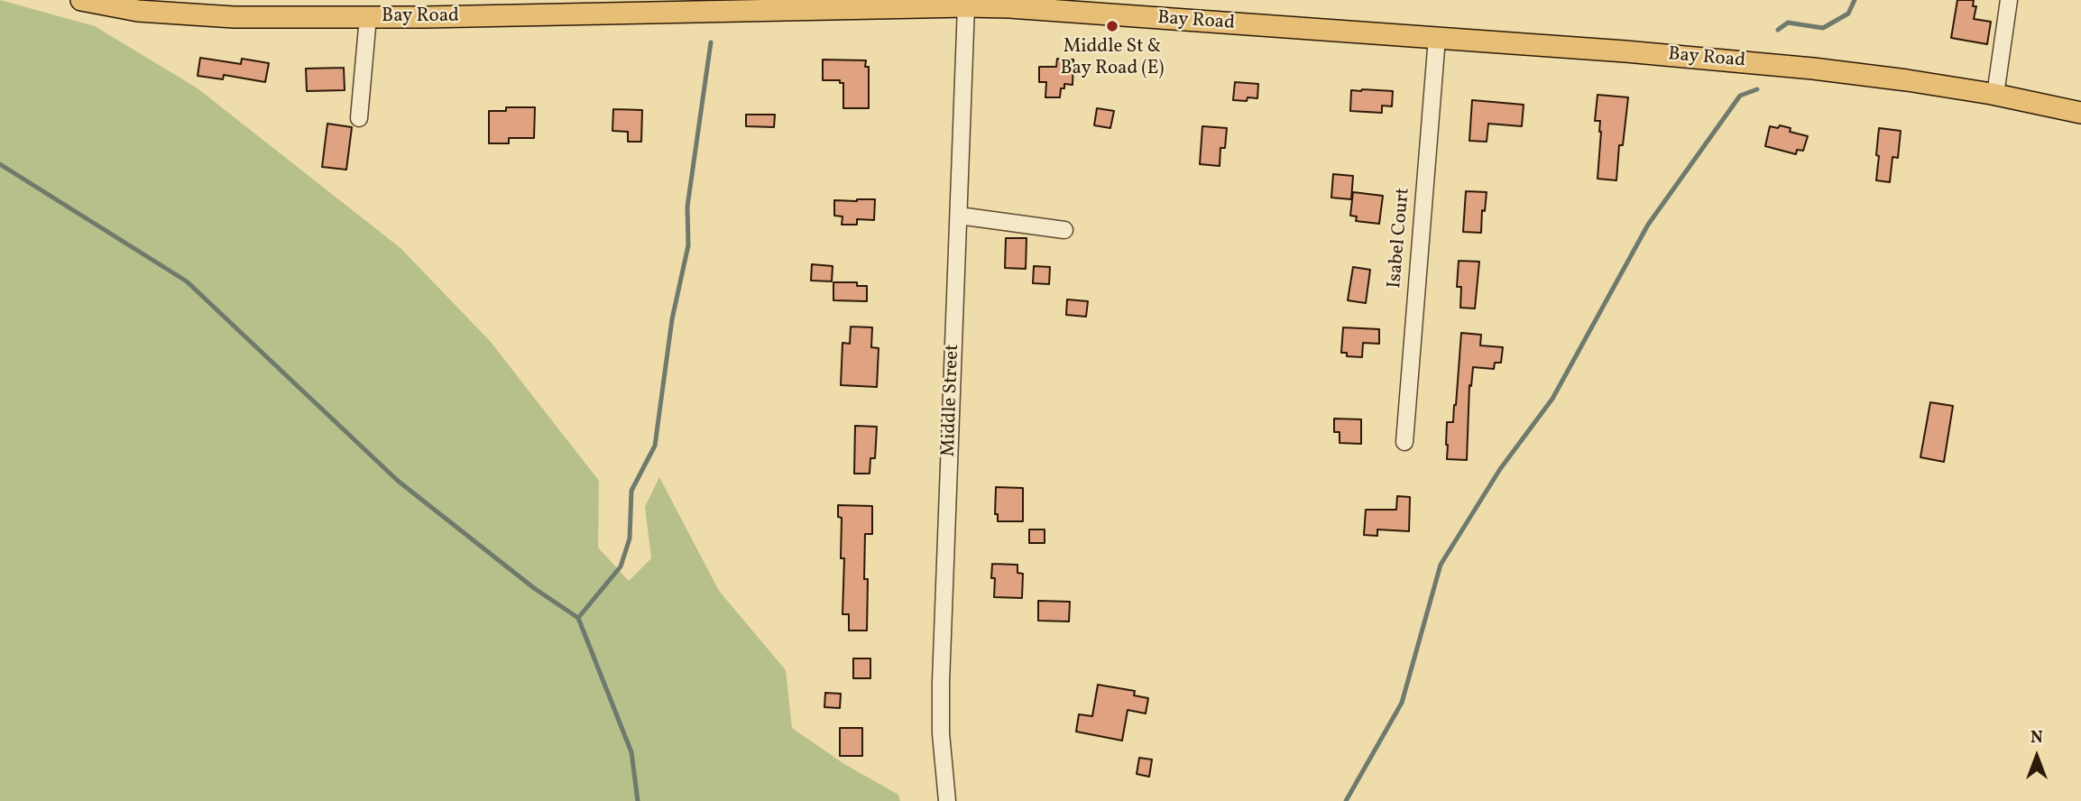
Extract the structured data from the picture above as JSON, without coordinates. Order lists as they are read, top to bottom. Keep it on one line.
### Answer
{"streets":{"main road":["Bay Road"],"street":["Isabel Court","Middle Street"]},"crossings":[["Bay Road","Isabel Court"],["Bay Road","Middle Street"]],"places":["Middle St & Bay Road (E)"],"north":"top"}
